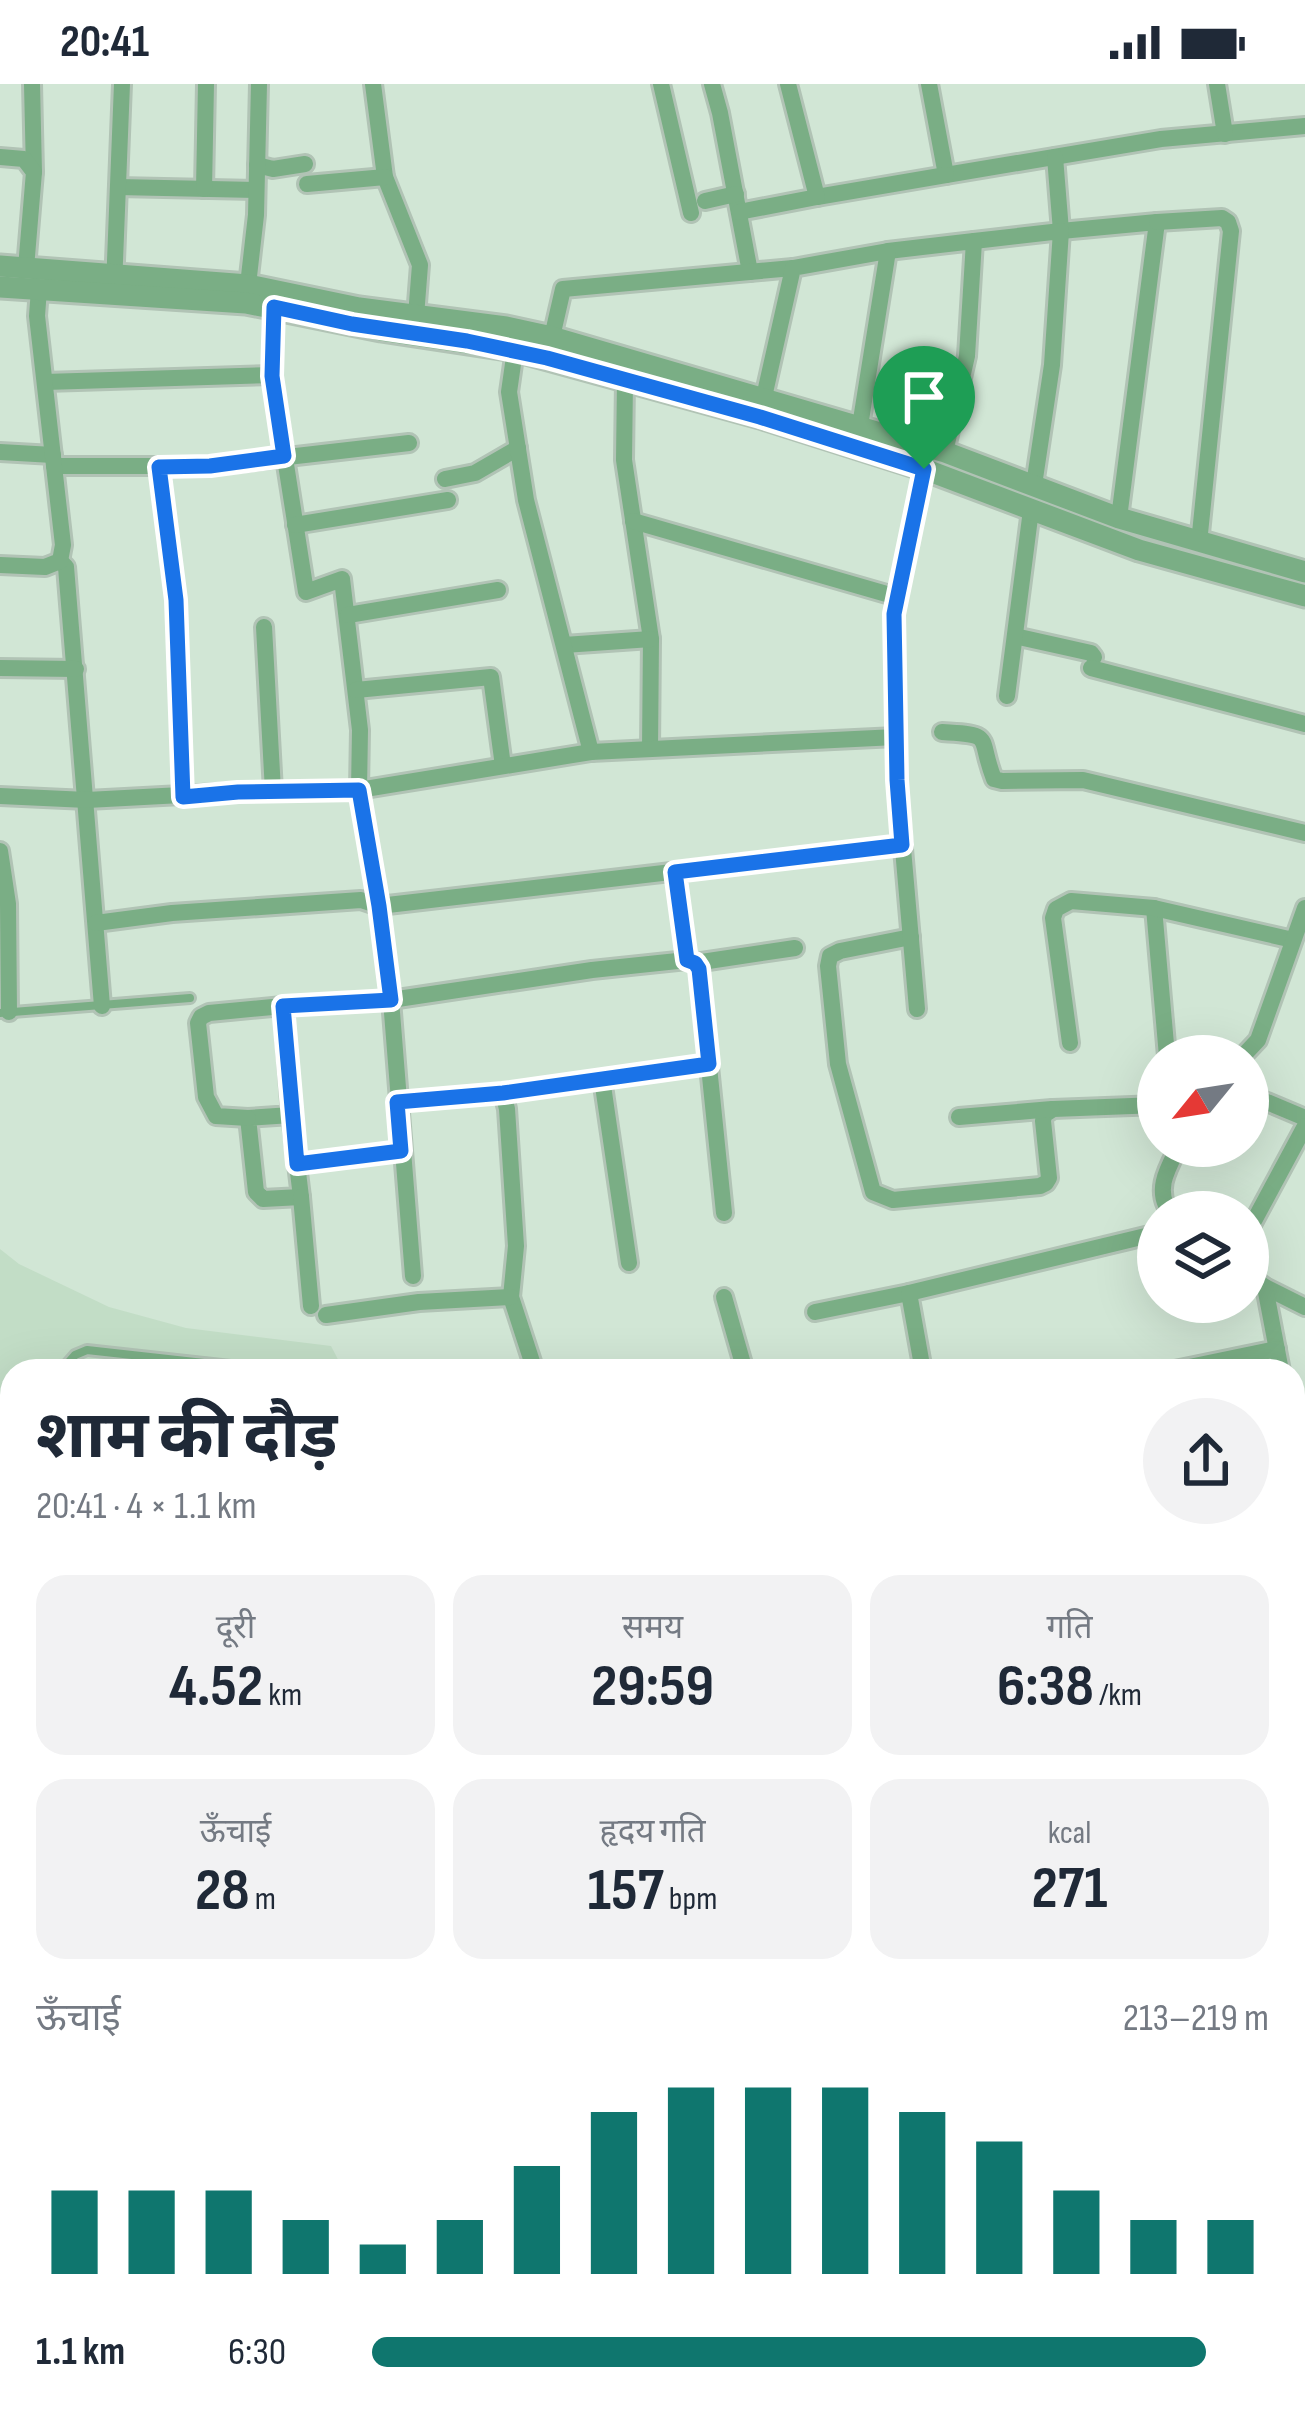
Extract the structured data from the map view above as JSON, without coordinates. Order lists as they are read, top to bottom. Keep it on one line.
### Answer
{"north":"bottom left","page":{"status":"20:41","heading":["शाम की दौड़","20:41 · 4 × 1.1 km"],"stats":[["दूरी","4.52 km"],["समय","29:59"],["गति","6:38 /km"],["ऊँचाई","28 m"],["हृदय गति","157 bpm"],["kcal","271"]],"chart":["ऊँचाई","213–219 m"],"list":[{"name":"1.1 km","note":"6:30"}]}}
